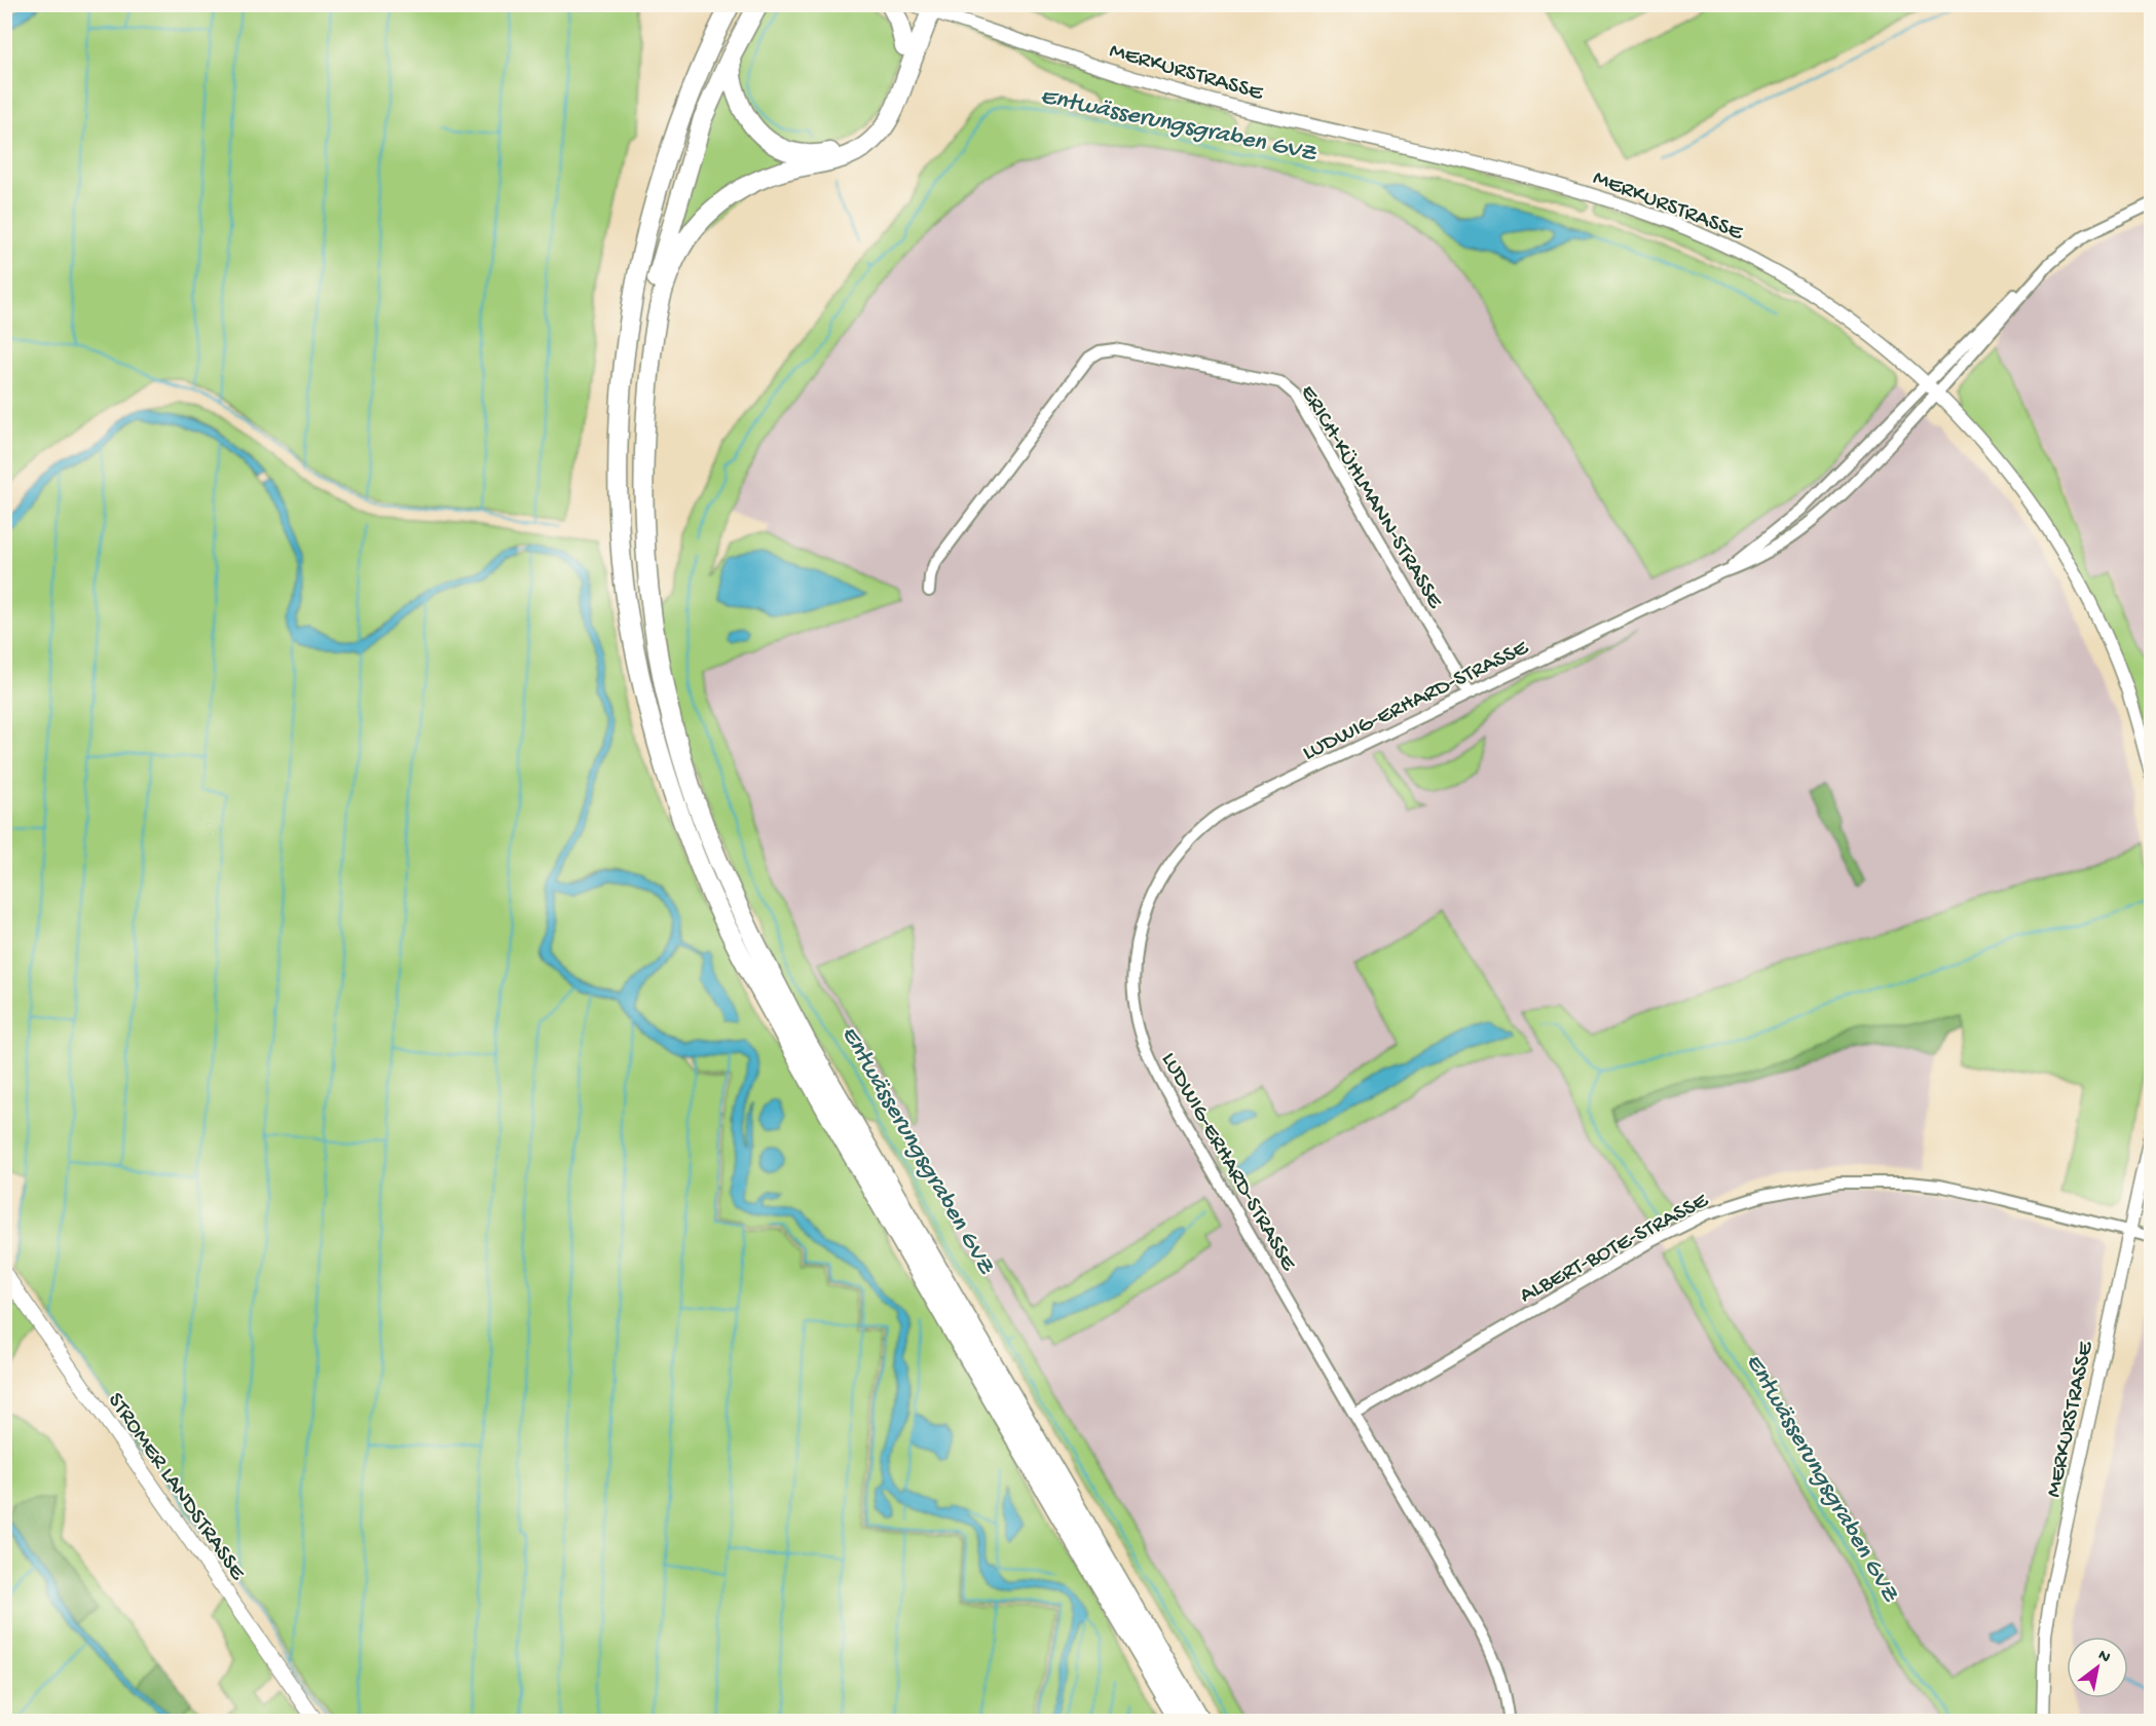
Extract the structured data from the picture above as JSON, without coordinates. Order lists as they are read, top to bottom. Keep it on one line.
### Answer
{"streets":{"main road":["STROMER LANDSTRASSE"],"street":["MERKURSTRASSE","ERICH-KÜHLMANN-STRASSE","LUDWIG-ERHARD-STRASSE","ALBERT-BOTE-STRASSE"]},"crossings":[["MERKURSTRASSE","LUDWIG-ERHARD-STRASSE"],["MERKURSTRASSE","ALBERT-BOTE-STRASSE"],["ERICH-KÜHLMANN-STRASSE","LUDWIG-ERHARD-STRASSE"],["LUDWIG-ERHARD-STRASSE","ALBERT-BOTE-STRASSE"]],"water":["Entwässerungsgraben GVZ"],"north":"top right"}
